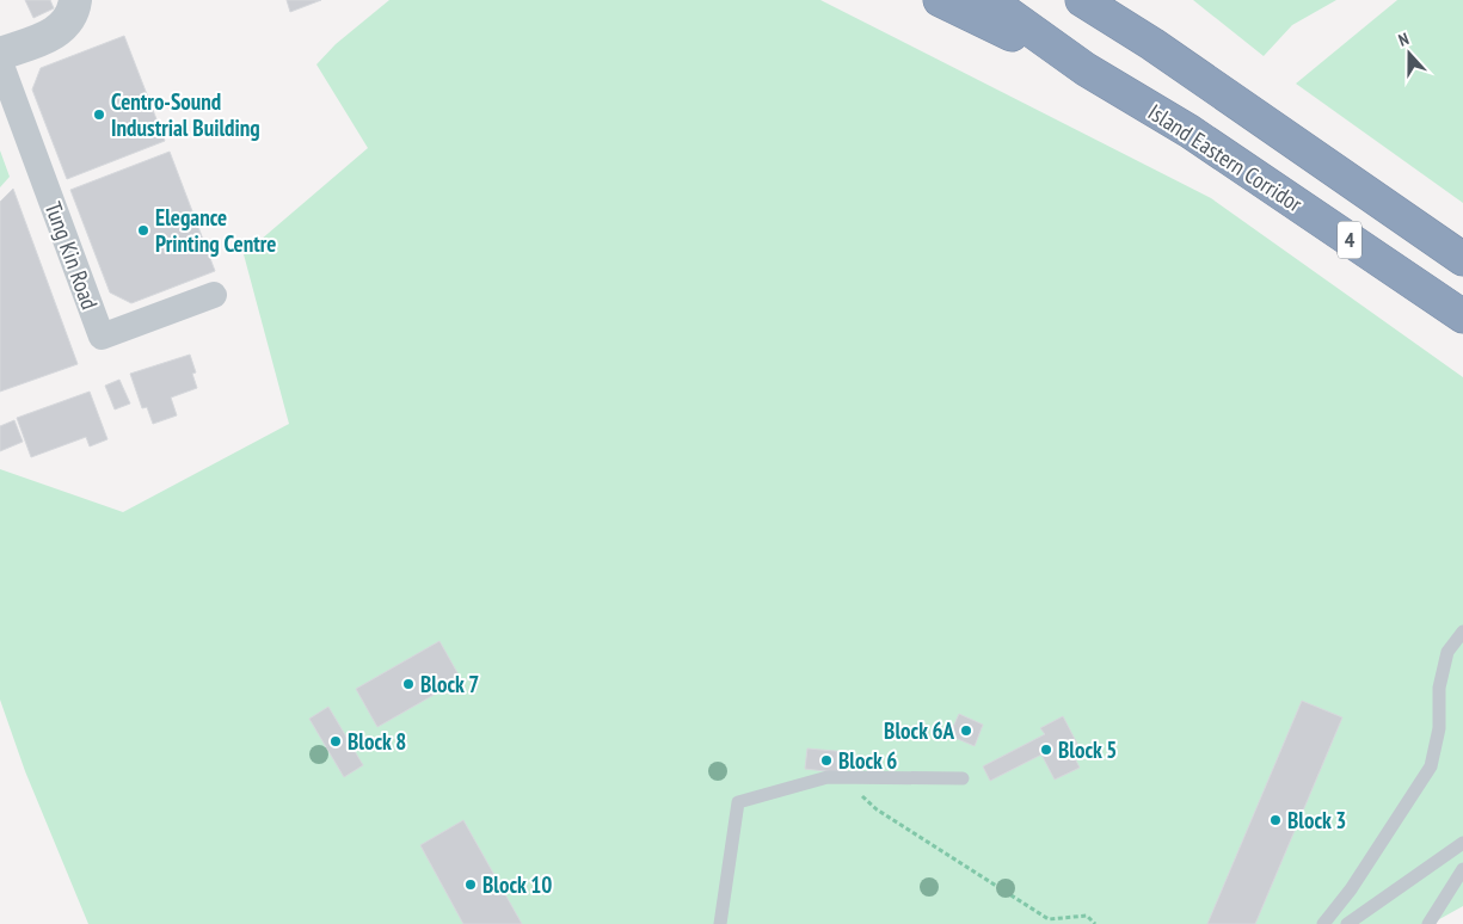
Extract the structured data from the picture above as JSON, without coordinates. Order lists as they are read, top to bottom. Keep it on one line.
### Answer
{"streets":{"highway":["Island Eastern Corridor","4"],"street":["Tung Kin Road"]},"places":["Centro-Sound Industrial Building","Elegance Printing Centre","Block 7","Block 6A","Block 8","Block 5","Block 6","Block 3","Block 10"],"north":"top"}
